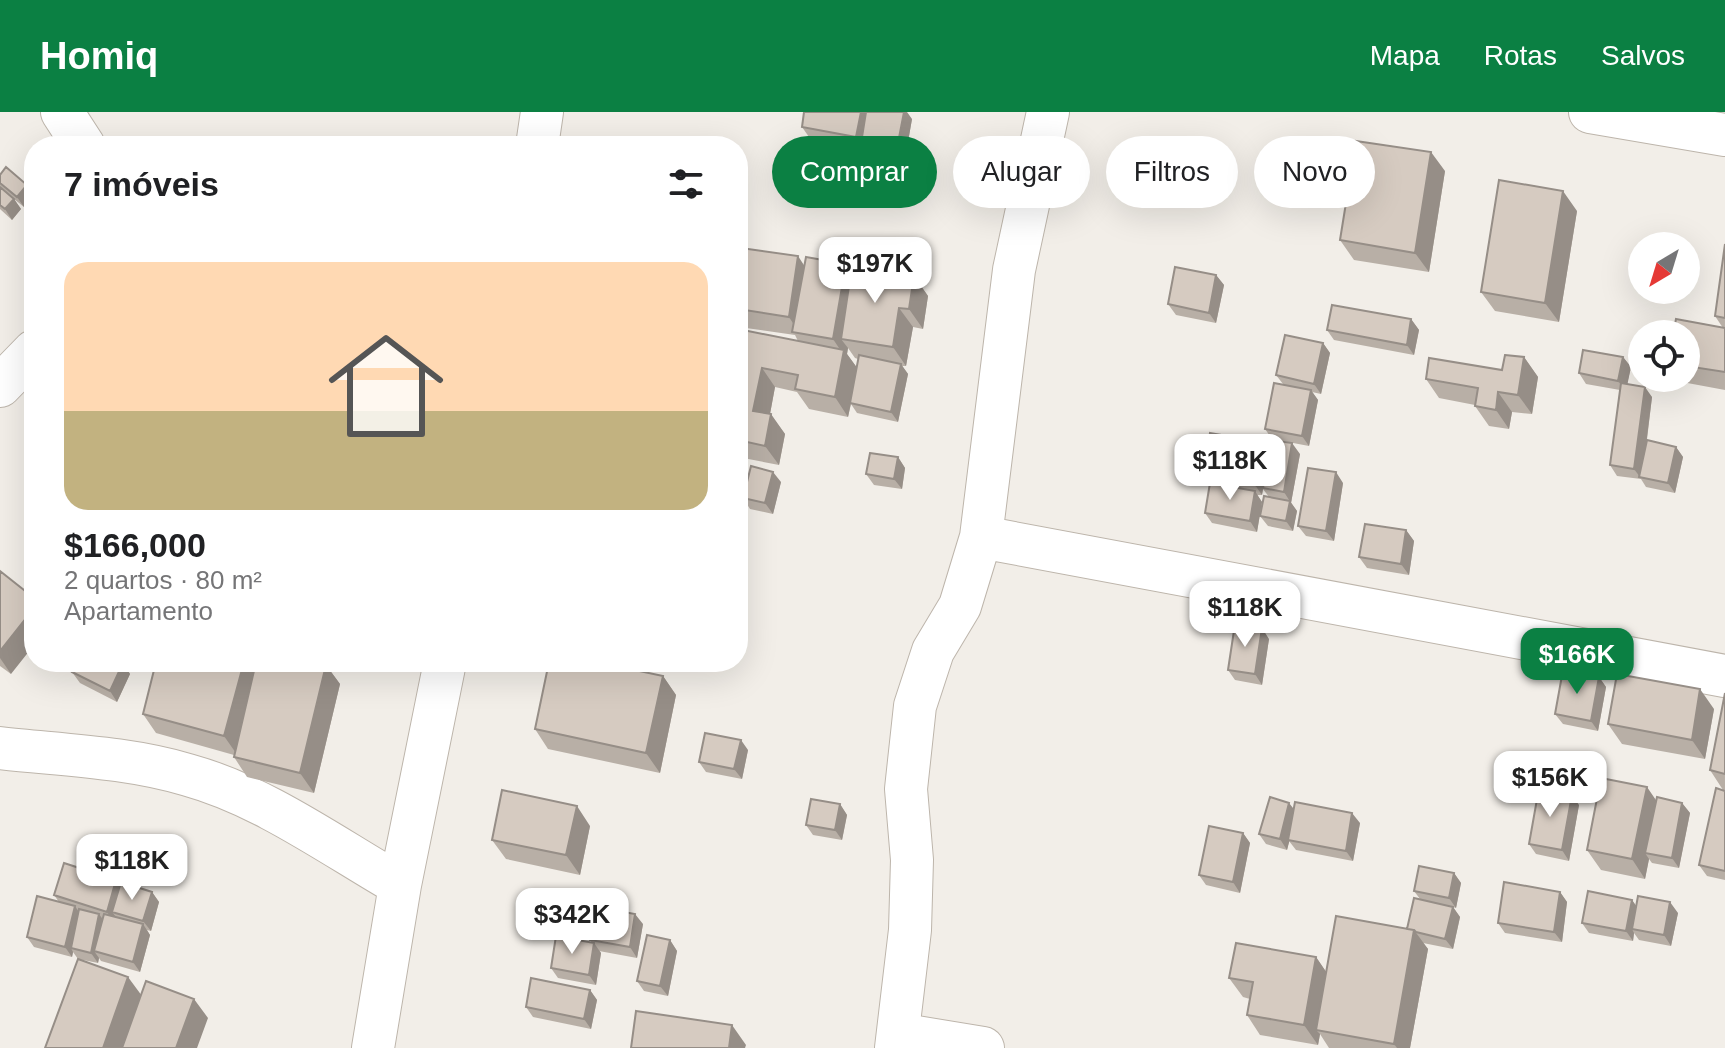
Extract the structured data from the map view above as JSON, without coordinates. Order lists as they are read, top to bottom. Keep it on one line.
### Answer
{"north":"bottom left","page":{"header":"Homiq","nav":["Mapa","Rotas","Salvos"],"chip":["Comprar","Alugar","Filtros","Novo"],"heading":"7 imóveis","list":[{"name":"$166,000","note":"2 quartos · 80 m² · Apartamento"}],"price":["$197K","$118K","$118K","$166K","$156K","$118K","$342K"]}}
